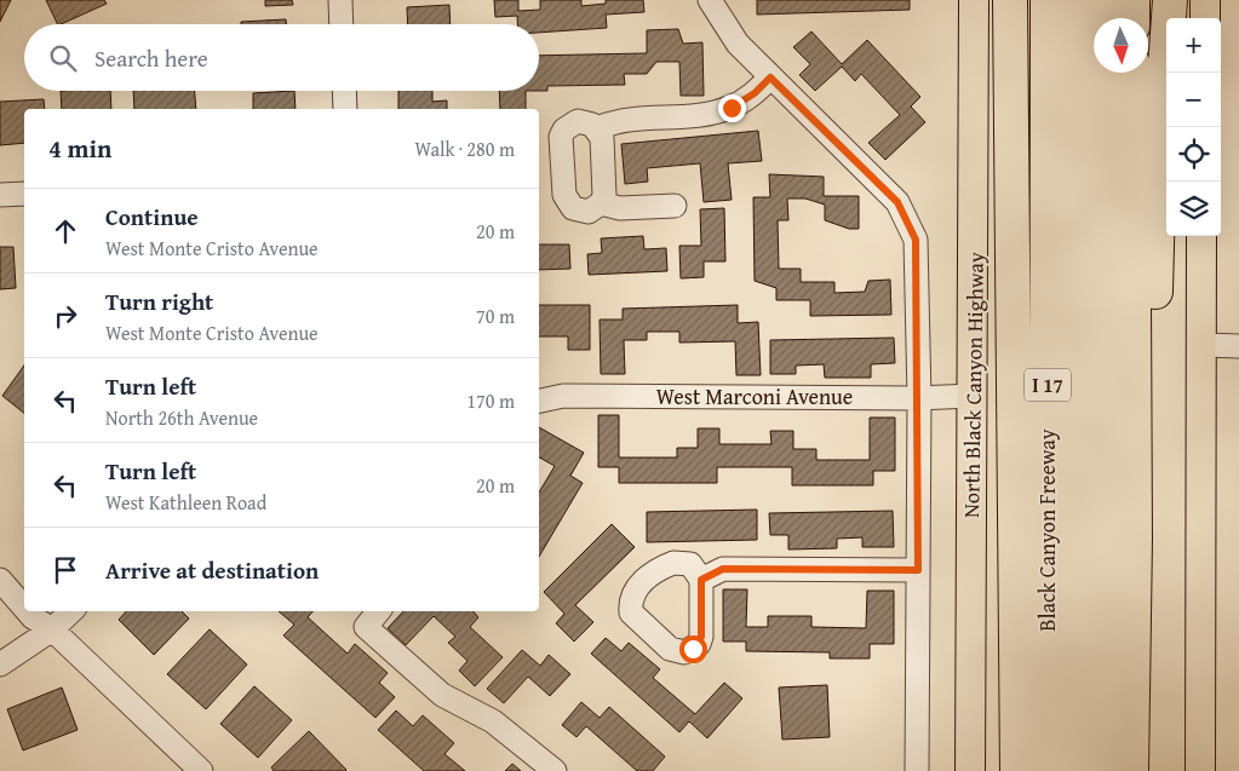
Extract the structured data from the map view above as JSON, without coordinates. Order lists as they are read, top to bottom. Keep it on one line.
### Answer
{"streets":{"highway":["I 17","Black Canyon Freeway"],"main road":["North Black Canyon Highway"],"street":["West Marconi Avenue"]},"crossings":[["North Black Canyon Highway","West Marconi Avenue"]],"north":"bottom","page":{"map_buttons":["+","−"],"search":"Search here","heading":["4 min","Walk · 280 m"],"list":[["Continue","West Monte Cristo Avenue","20 m"],["Turn right","West Monte Cristo Avenue","70 m"],["Turn left","North 26th Avenue","170 m"],["Turn left","West Kathleen Road","20 m"],"Arrive at destination"]}}
